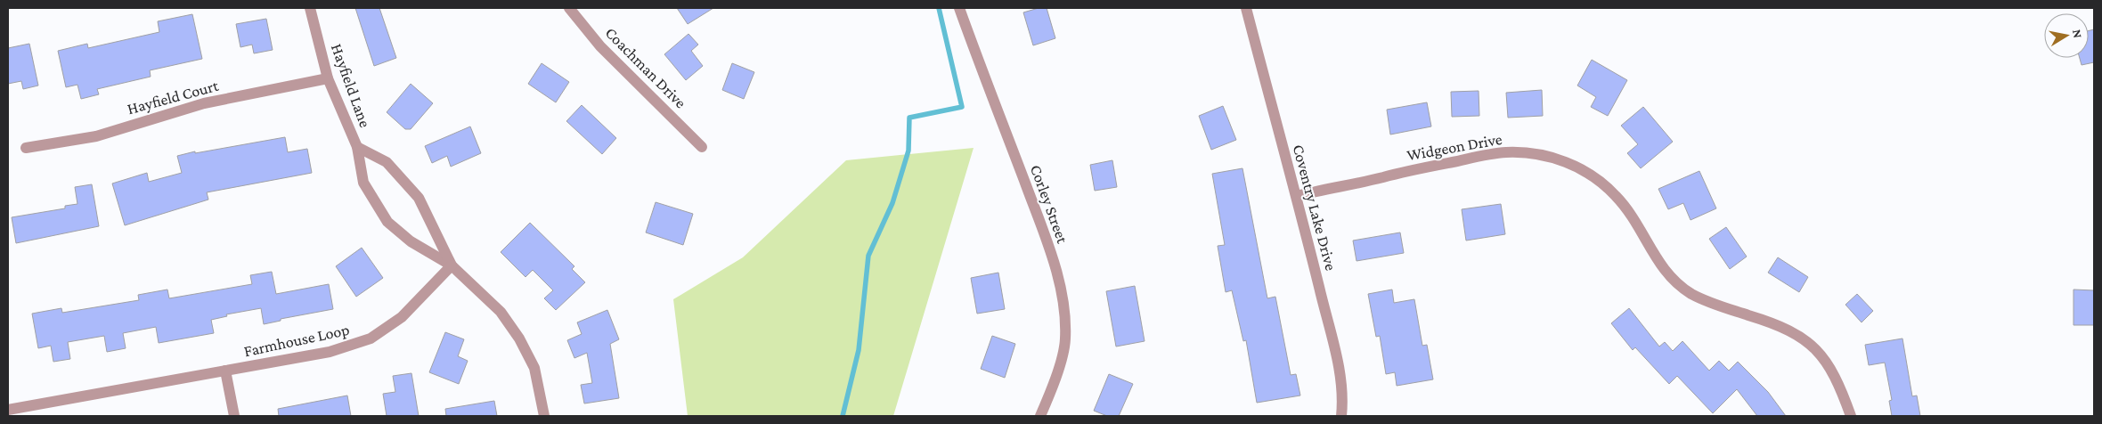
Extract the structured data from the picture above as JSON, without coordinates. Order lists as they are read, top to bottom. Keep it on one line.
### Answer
{"streets":{"street":["Coachman Drive","Hayfield Lane","Hayfield Court","Widgeon Drive","Corley Street","Coventry Lake Drive","Farmhouse Loop"]},"crossings":[["Hayfield Lane","Hayfield Court"],["Hayfield Lane","Farmhouse Loop"],["Widgeon Drive","Coventry Lake Drive"]],"north":"right"}
